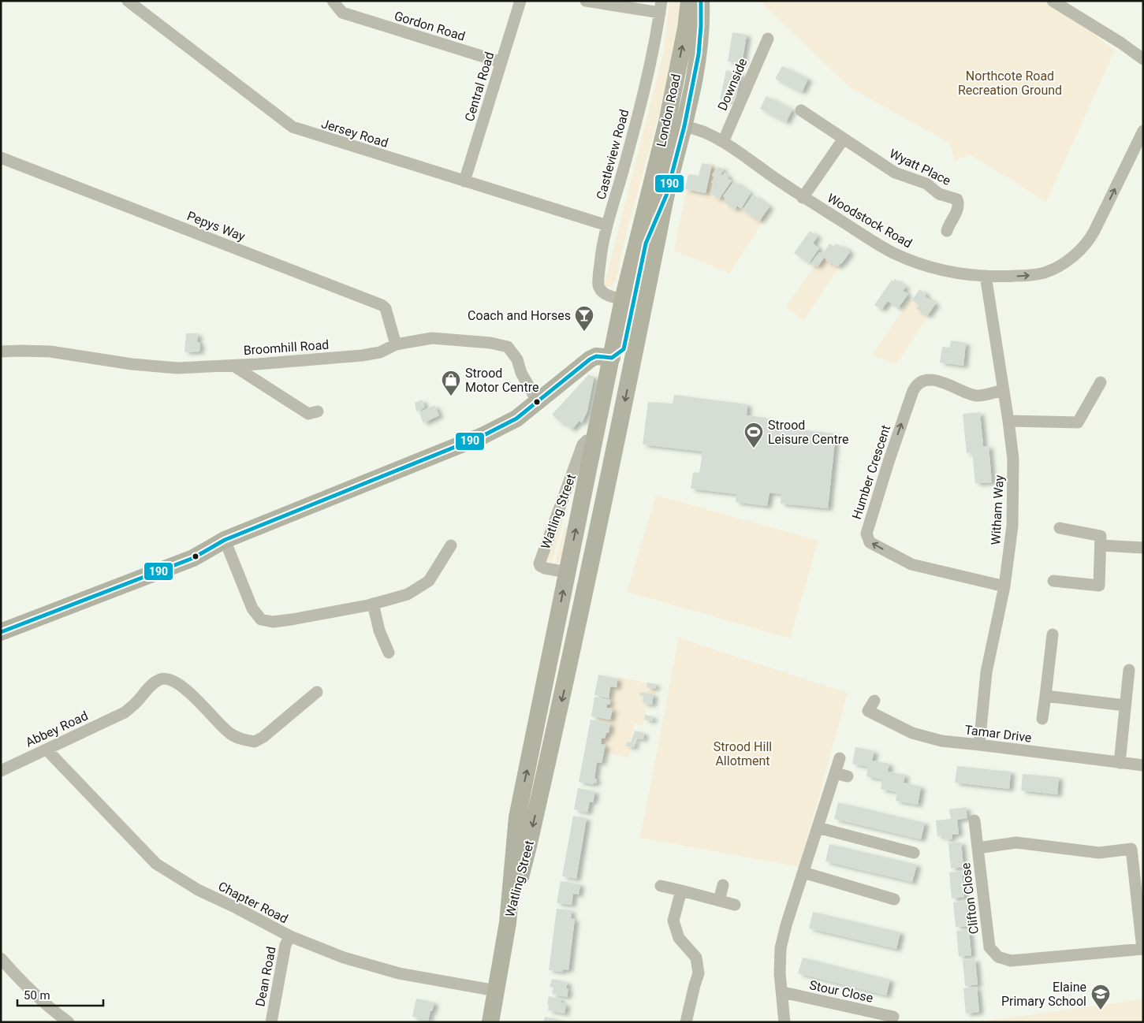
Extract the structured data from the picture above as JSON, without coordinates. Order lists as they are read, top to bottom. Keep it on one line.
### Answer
{"streets":{"main road":["London Road","Watling Street"],"street":["Gordon Road","Downside","Central Road","Jersey Road","Castleview Road","Wyatt Place","Woodstock Road","Pepys Way","Broomhill Road","Humber Crescent","Witham Way","Abbey Road","Tamar Drive","Clifton Close","Chapter Road","Dean Road","Stour Close"]},"crossings":[["Gordon Road","Central Road"],["Downside","Woodstock Road"],["Central Road","Jersey Road"],["London Road","Castleview Road"],["London Road","Woodstock Road"],["London Road","Watling Street"],["Jersey Road","Castleview Road"],["Woodstock Road","Witham Way"],["Pepys Way","Broomhill Road"],["Humber Crescent","Witham Way"],["Witham Way","Tamar Drive"],["Abbey Road","Chapter Road"],["Chapter Road","Dean Road"]],"one_way":["Woodstock Road"],"parks":["Northcote Road Recreation Ground","Strood Hill Allotment"],"places":{"bar":["Coach and Horses"],"shop":["Strood Motor Centre"],"sports":["Strood Leisure Centre"],"school or university":["Elaine Primary School"]},"lines":["transit line 190"],"scale_bar":"50 m"}
